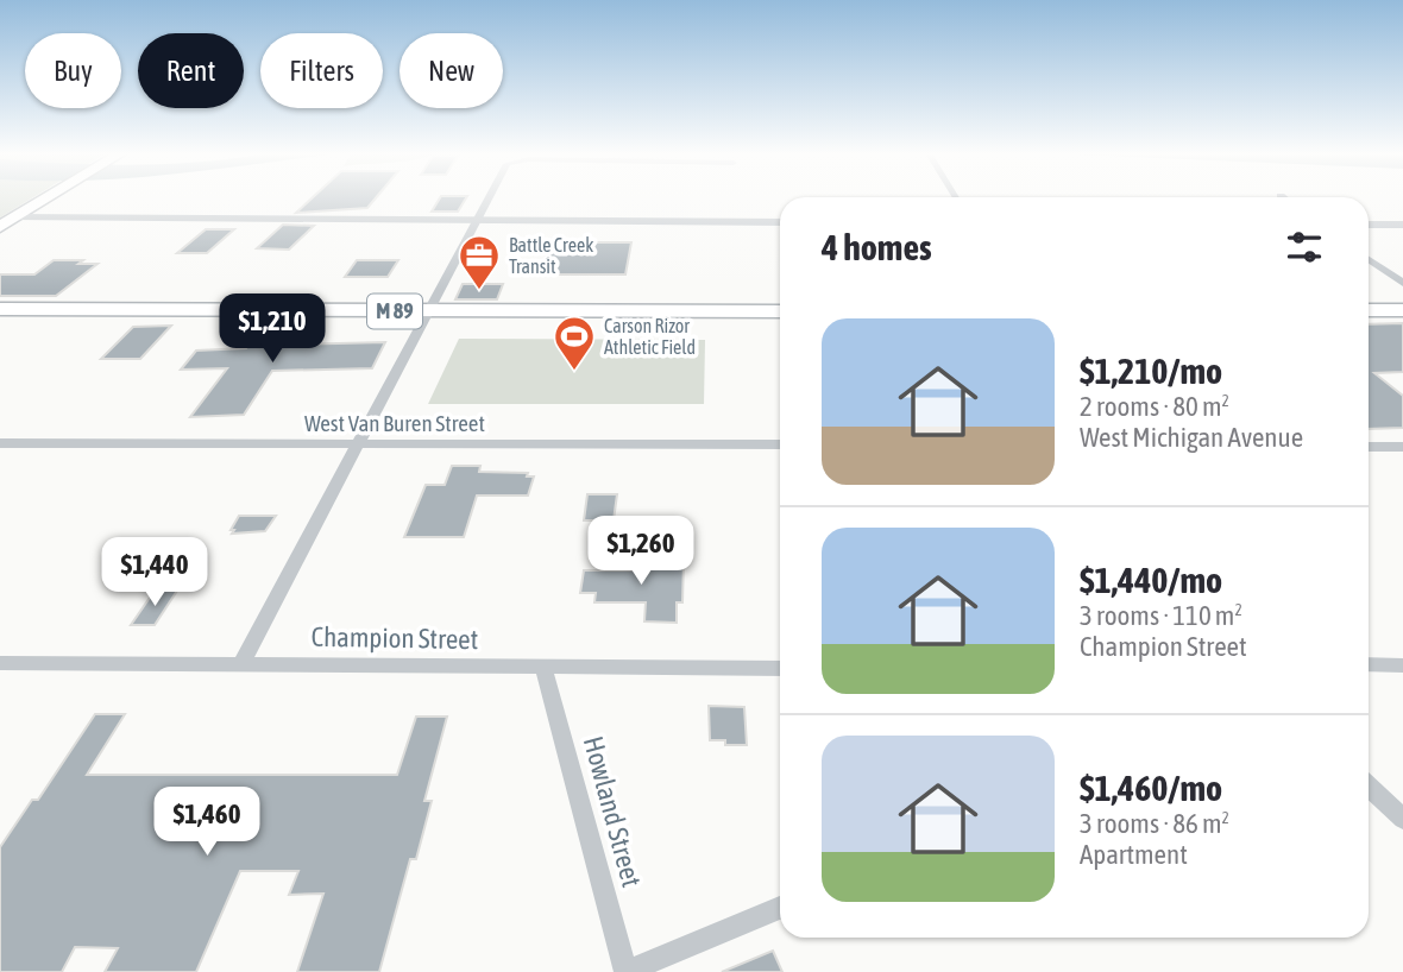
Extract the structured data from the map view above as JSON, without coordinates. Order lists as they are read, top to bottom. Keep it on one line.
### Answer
{"streets":{"highway":["M 89"],"street":["West Van Buren Street","Champion Street","Howland Street"]},"crossings":[["Champion Street","Howland Street"]],"places":{"office":["Battle Creek Transit"],"sports":["Carson Rizor Athletic Field"]},"page":{"chip":["Buy","Rent","Filters","New"],"heading":"4 homes","price":["$1,210","$1,260","$1,440","$1,460"],"list":[{"name":"$1,210/mo","note":"2 rooms · 80 m² · West Michigan Avenue"},{"name":"$1,440/mo","note":"3 rooms · 110 m² · Champion Street"},{"name":"$1,460/mo","note":"3 rooms · 86 m² · Apartment"}]}}
